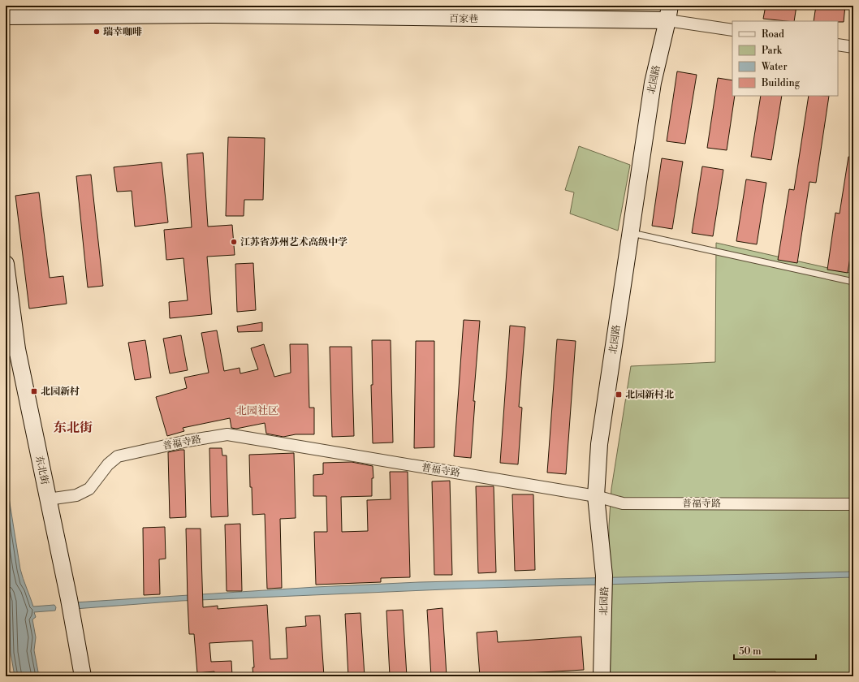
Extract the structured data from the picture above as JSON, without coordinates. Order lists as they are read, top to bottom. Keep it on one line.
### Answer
{"streets":{"street":["百家巷","北园路","普福寺路","东北街"]},"crossings":[["百家巷","北园路"],["北园路","普福寺路"],["普福寺路","东北街"]],"districts":["北园社区","东北街"],"places":{"other":["瑞幸咖啡","江苏省苏州艺术高级中学"],"transit":["北园新村","北园新村北"]},"legend":["Road","Park","Water","Building"],"scale_bar":"50 m"}
